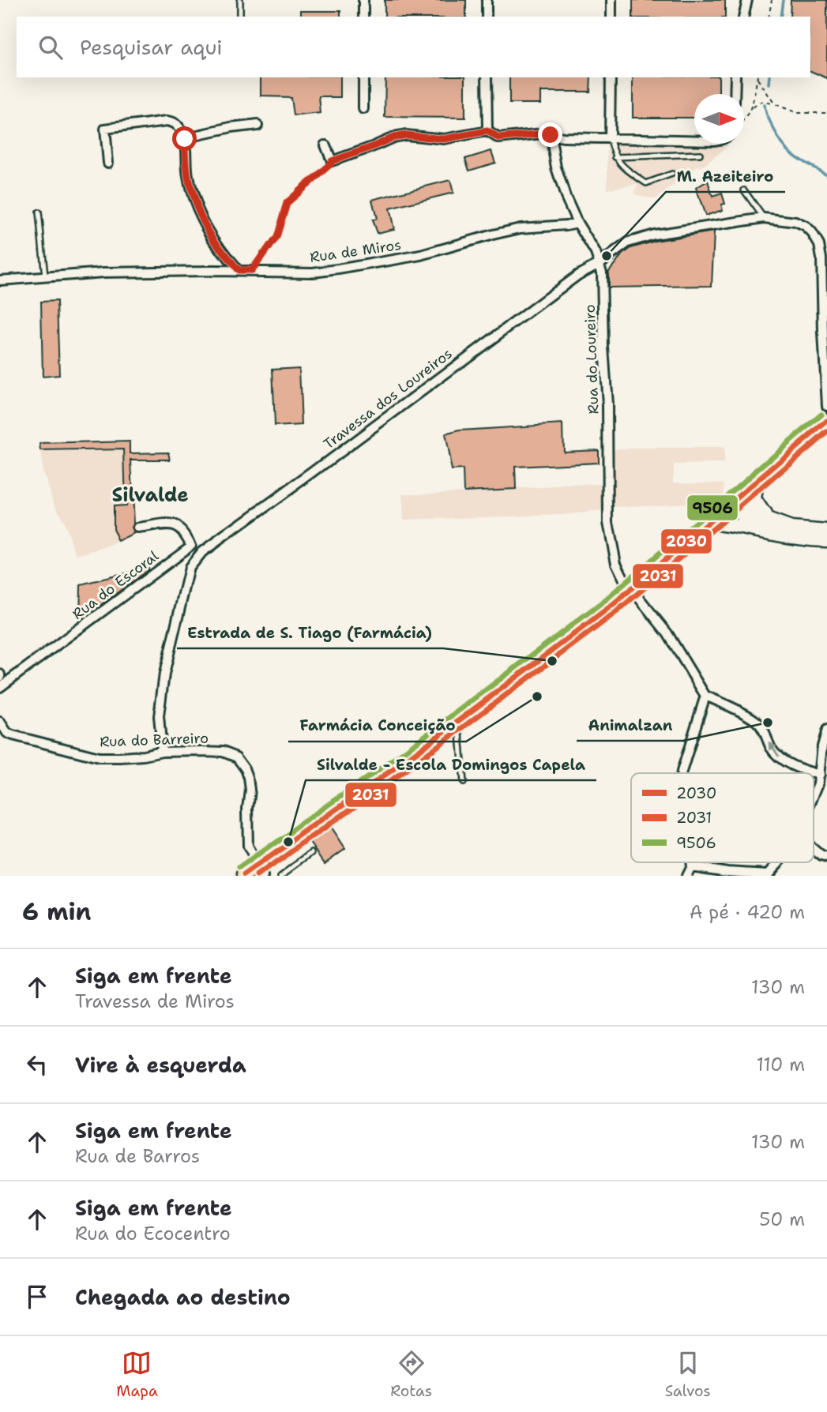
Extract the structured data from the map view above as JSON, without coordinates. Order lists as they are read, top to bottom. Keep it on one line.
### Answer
{"streets":{"street":["Rua de Miros","Rua do Loureiro","Travessa dos Loureiros","Rua do Escoral","Rua do Barreiro"]},"crossings":[["Rua de Miros","Rua do Loureiro"],["Rua do Loureiro","Travessa dos Loureiros"],["Travessa dos Loureiros","Rua do Barreiro"]],"districts":["Silvalde"],"places":["M. Azeiteiro","Estrada de S. Tiago (Farmácia)","Farmácia Conceição","Animalzan","Silvalde - Escola Domingos Capela"],"lines":["transit line 9506","transit line 2030","transit line 2031"],"legend":["2030","2031","9506"],"north":"right","page":{"search":"Pesquisar aqui","heading":["6 min","A pé · 420 m"],"list":[["Siga em frente","Travessa de Miros","130 m"],["Vire à esquerda","110 m"],["Siga em frente","Rua de Barros","130 m"],["Siga em frente","Rua do Ecocentro","50 m"],"Chegada ao destino"],"nav":["Mapa","Rotas","Salvos"]}}
